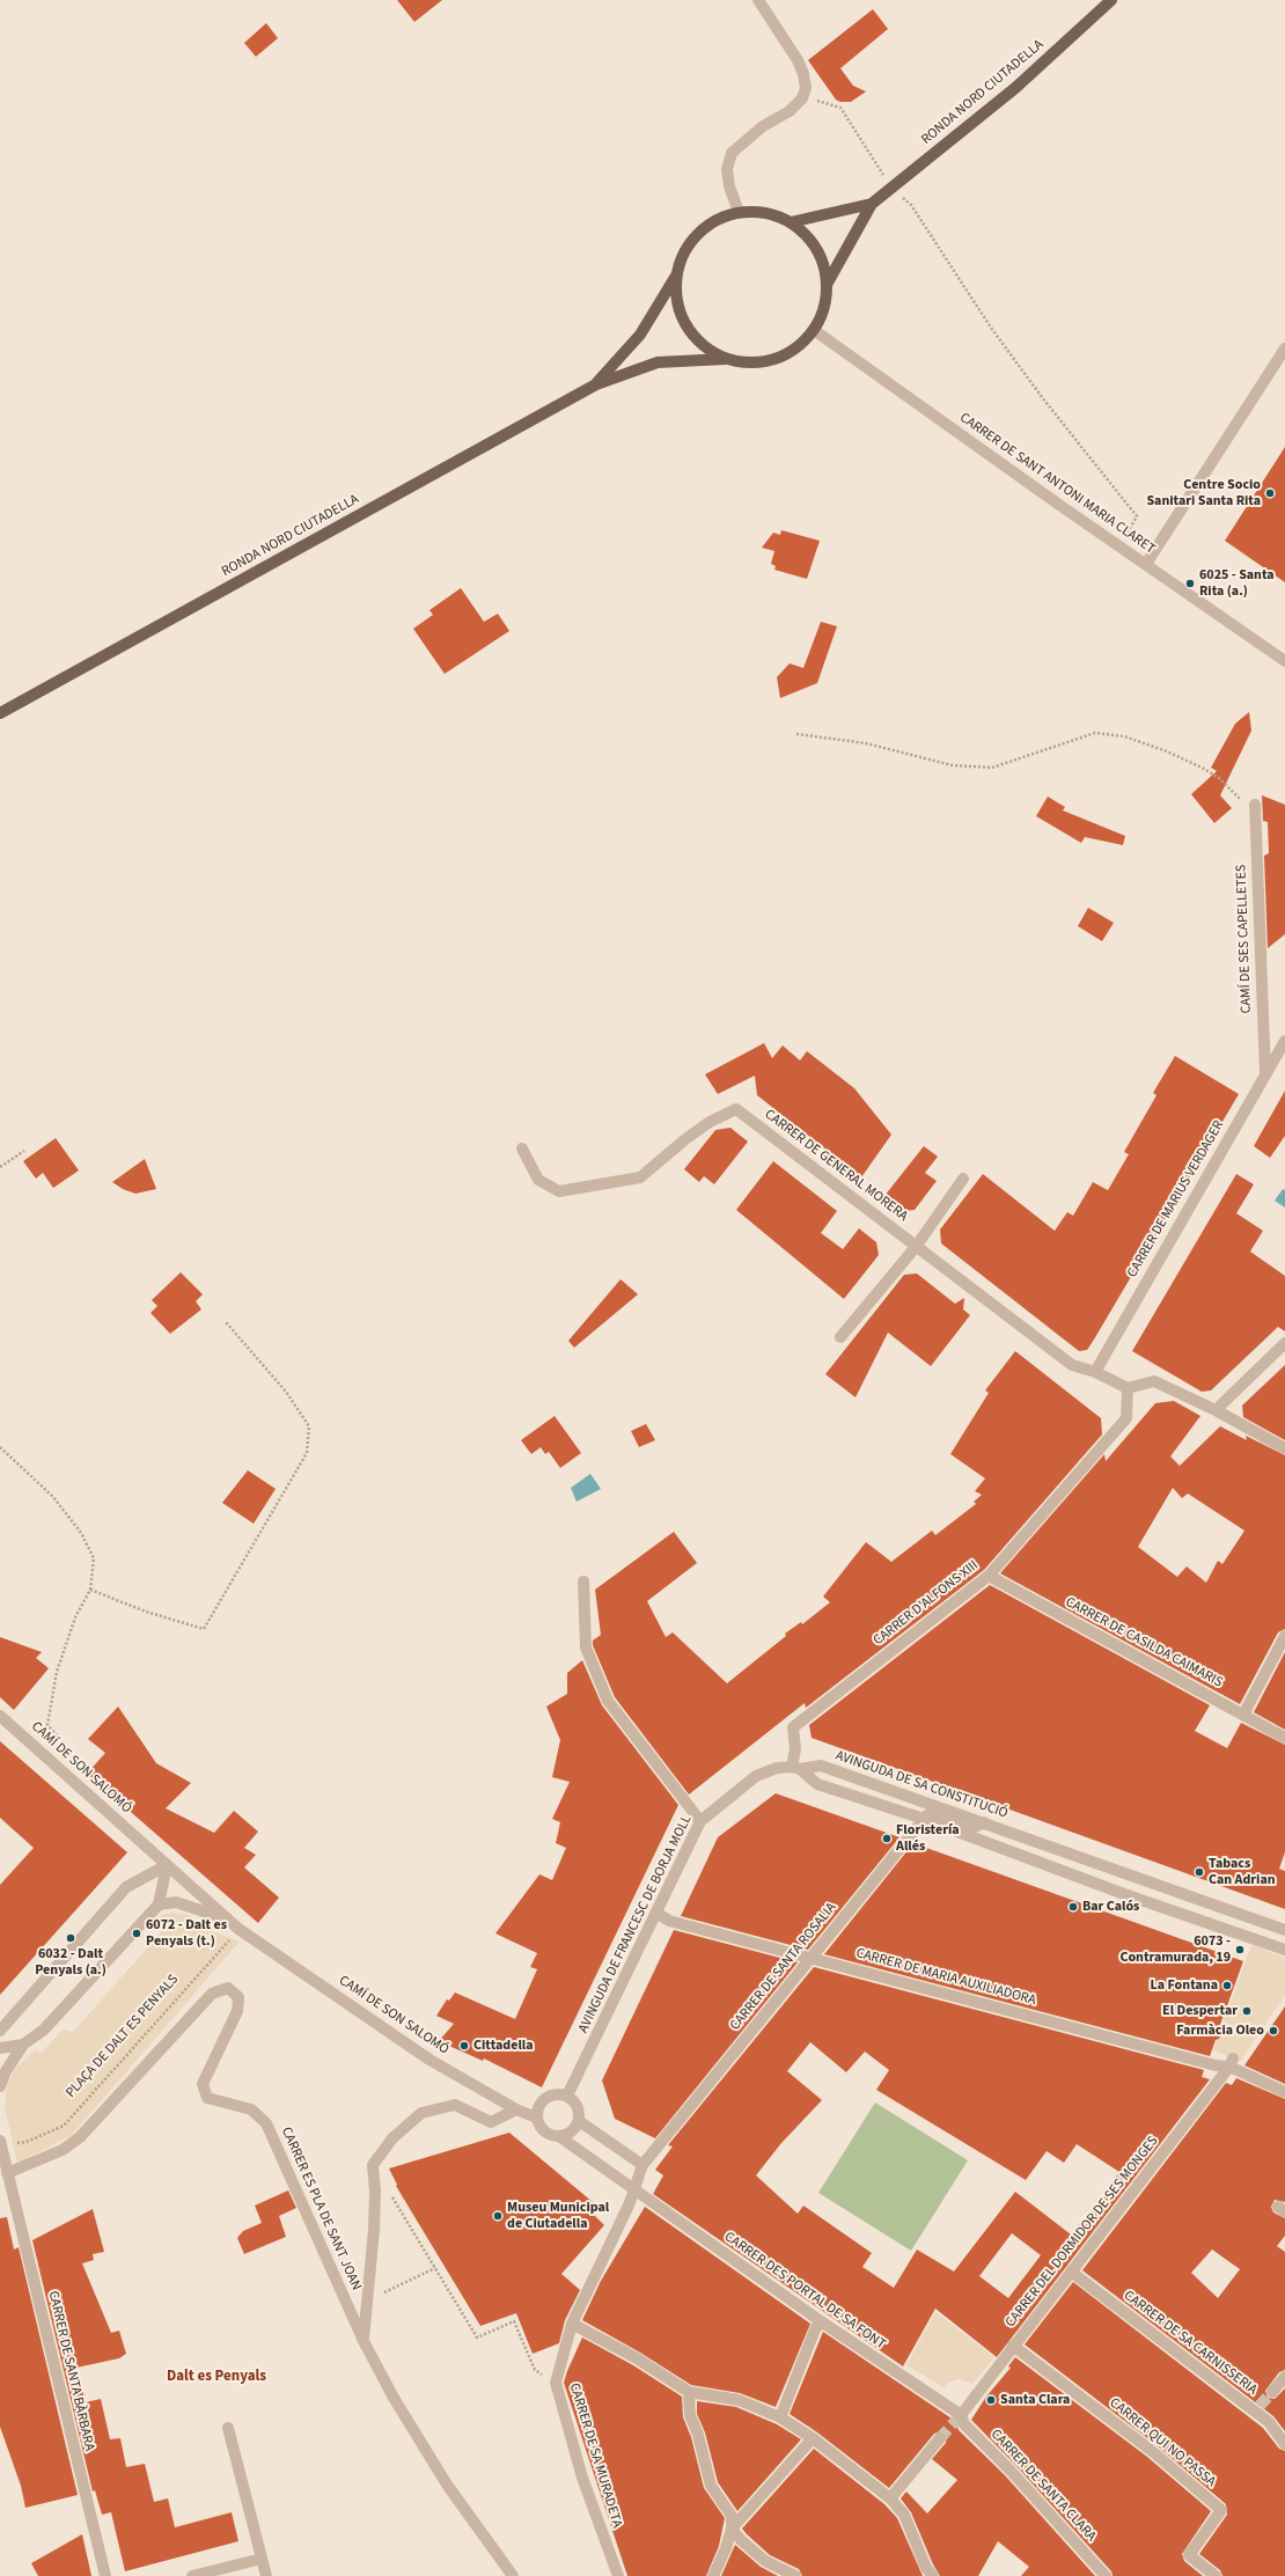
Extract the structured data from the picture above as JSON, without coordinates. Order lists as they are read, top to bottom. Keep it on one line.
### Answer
{"streets":{"main road":["RONDA NORD CIUTADELLA"],"street":["CARRER DE SANT ANTONI MARIA CLARET","CAMÍ DE SES CAPELLETES","CARRER DE GENERAL MORERA","CARRER DE MARIUS VERDAGER","CARRER D'ALFONS XIII","CARRER DE CASILDA CAIMARIS","CAMÍ DE SON SALOMÓ","AVINGUDA DE SA CONSTITUCIÓ","AVINGUDA DE FRANCESC DE BORJA MOLL","CARRER DE SANTA ROSALIA","CARRER DE MARIA AUXILIADORA","CARRER ES PLA DE SANT JOAN","CARRER DEL DORMIDOR DE SES MONGES","CARRER DES PORTAL DE SA FONT","CARRER DE SA CARNISSERIA","CARRER DE SANTA BÀRBARA","CARRER QUI NO PASSA","CARRER DE SA MURADETA","CARRER DE SANTA CLARA"],"path":["PLAÇA DE DALT ES PENYALS"]},"crossings":[["CAMÍ DE SES CAPELLETES","CARRER DE MARIUS VERDAGER"],["CARRER DE GENERAL MORERA","CARRER DE MARIUS VERDAGER"],["CARRER DE GENERAL MORERA","CARRER D'ALFONS XIII"],["CARRER D'ALFONS XIII","CARRER DE CASILDA CAIMARIS"],["CARRER D'ALFONS XIII","AVINGUDA DE SA CONSTITUCIÓ"],["CARRER D'ALFONS XIII","AVINGUDA DE FRANCESC DE BORJA MOLL"],["CAMÍ DE SON SALOMÓ","AVINGUDA DE FRANCESC DE BORJA MOLL"],["CAMÍ DE SON SALOMÓ","PLAÇA DE DALT ES PENYALS"],["CAMÍ DE SON SALOMÓ","CARRER DES PORTAL DE SA FONT"],["AVINGUDA DE SA CONSTITUCIÓ","AVINGUDA DE FRANCESC DE BORJA MOLL"],["AVINGUDA DE FRANCESC DE BORJA MOLL","CARRER DE MARIA AUXILIADORA"],["AVINGUDA DE FRANCESC DE BORJA MOLL","CARRER DES PORTAL DE SA FONT"],["CARRER DE SANTA ROSALIA","CARRER DE MARIA AUXILIADORA"],["CARRER DE SANTA ROSALIA","CARRER DES PORTAL DE SA FONT"],["CARRER DE SANTA ROSALIA","CARRER DE SA MURADETA"],["CARRER DE MARIA AUXILIADORA","CARRER DEL DORMIDOR DE SES MONGES"],["CARRER ES PLA DE SANT JOAN","CARRER DE SANTA BÀRBARA"],["CARRER DEL DORMIDOR DE SES MONGES","CARRER DES PORTAL DE SA FONT"],["CARRER DEL DORMIDOR DE SES MONGES","CARRER DE SA CARNISSERIA"],["CARRER DEL DORMIDOR DE SES MONGES","CARRER QUI NO PASSA"],["CARRER DEL DORMIDOR DE SES MONGES","CARRER DE SANTA CLARA"],["CARRER DES PORTAL DE SA FONT","CARRER DE SA MURADETA"],["CARRER DES PORTAL DE SA FONT","CARRER DE SANTA CLARA"]],"districts":["Dalt es Penyals"],"places":["Centre Socio Sanitari Santa Rita","6025 - Santa Rita (a.)","Floristería Allés","Tabacs Can Adrian","Bar Calós","6072 - Dalt es Penyals (t.)","6032 - Dalt Penyals (a.)","6073 - Contramurada, 19","La Fontana","El Despertar","Farmàcia Oleo","Cittadella","Museu Municipal de Ciutadella","Santa Clara"]}
